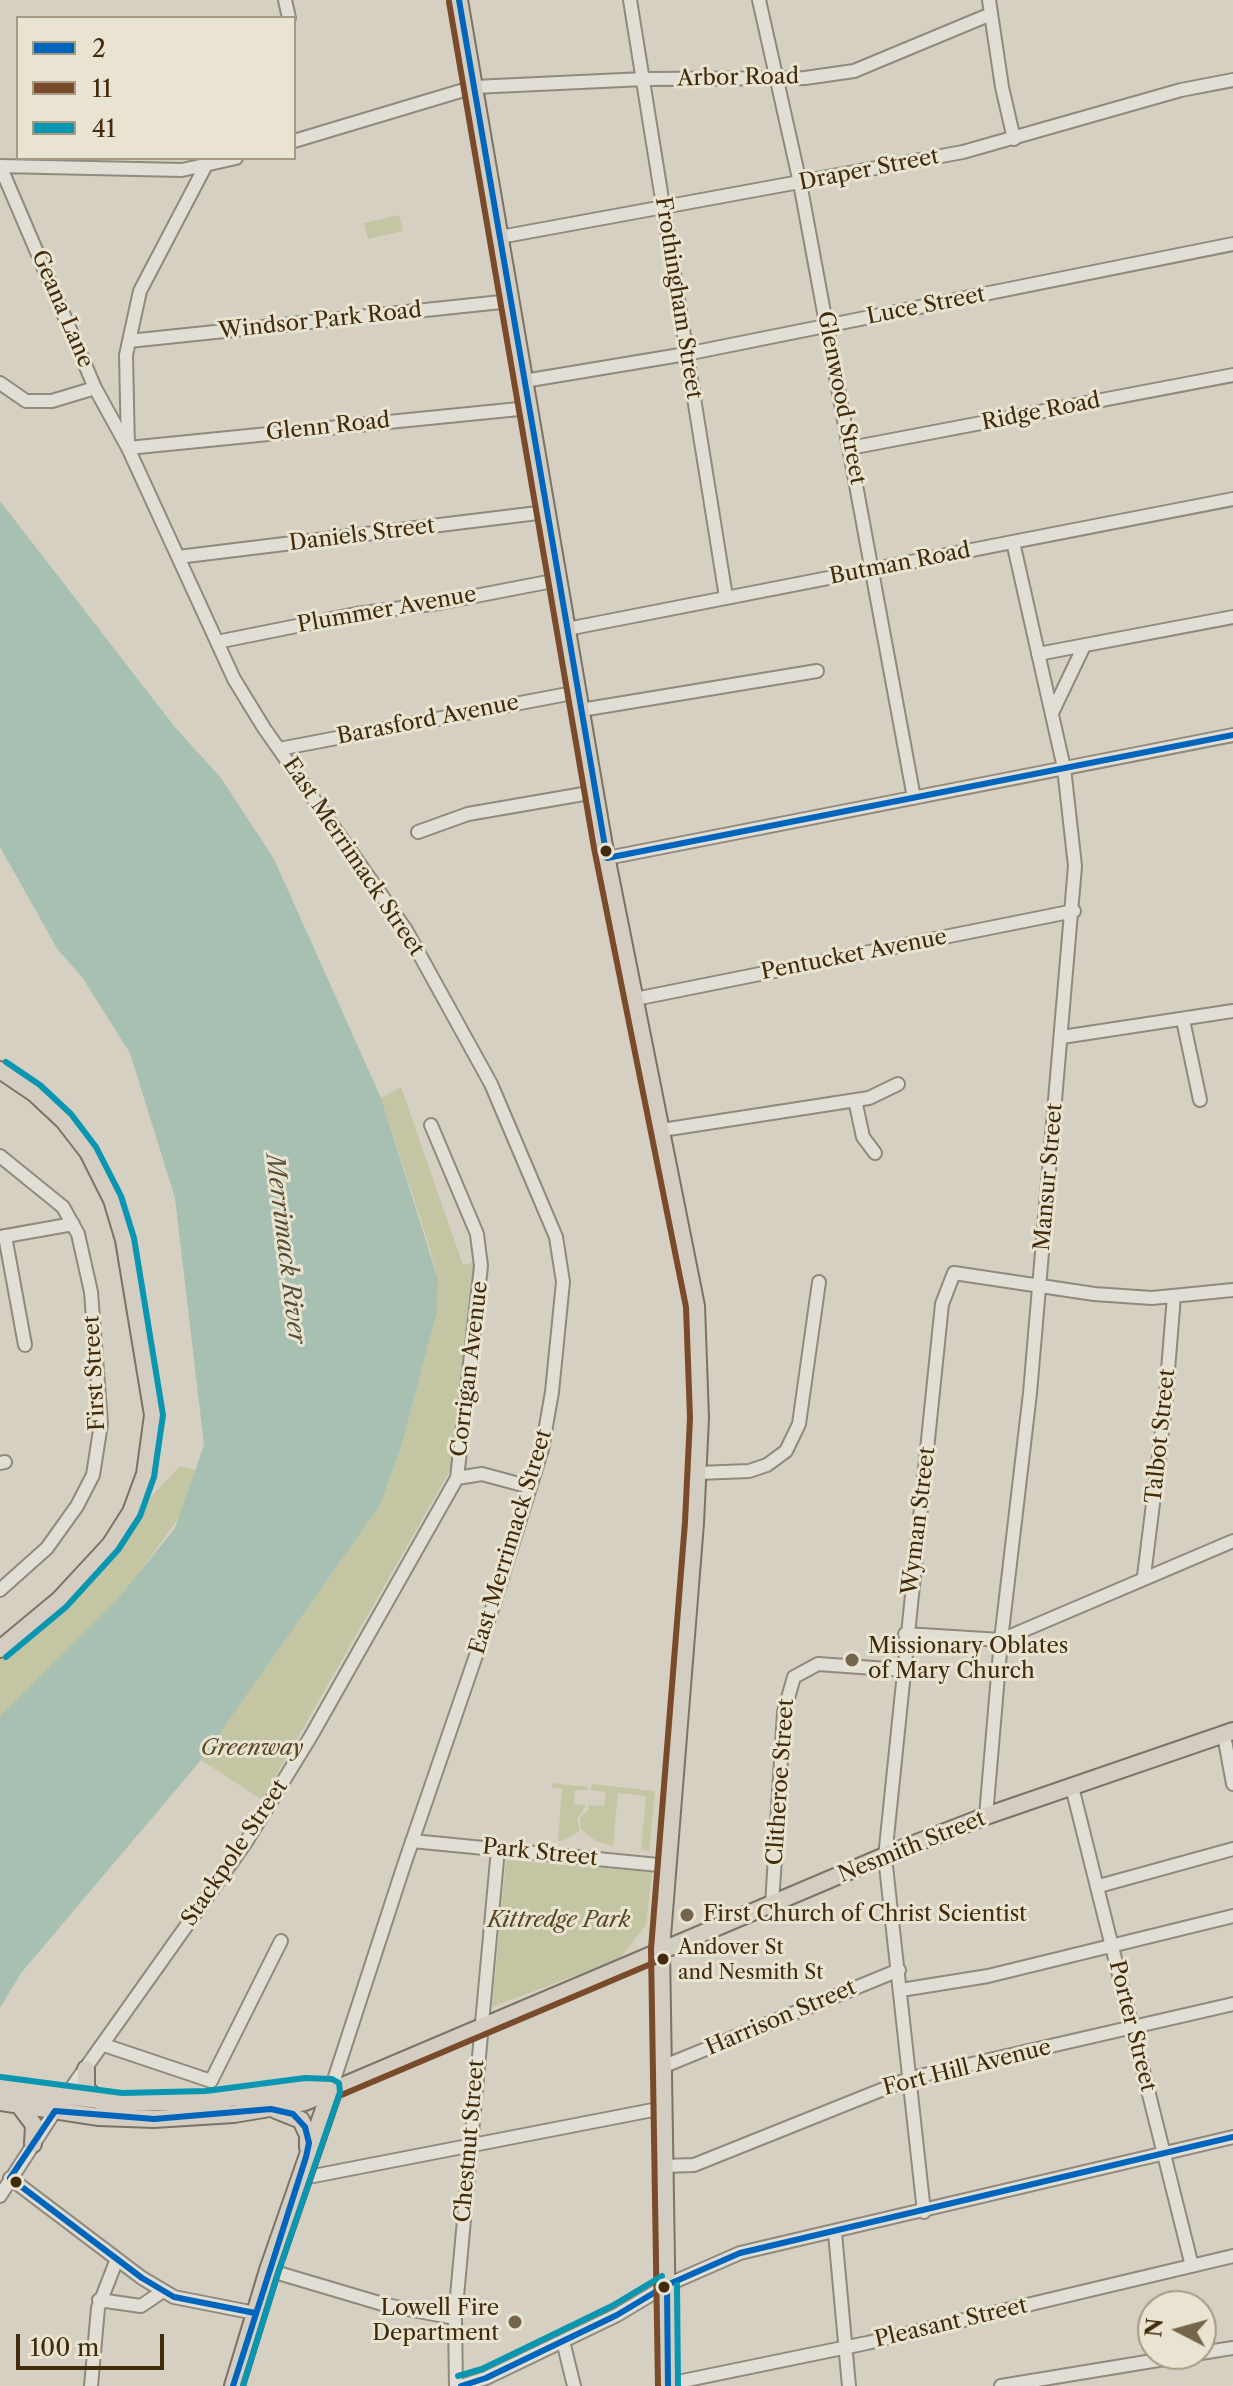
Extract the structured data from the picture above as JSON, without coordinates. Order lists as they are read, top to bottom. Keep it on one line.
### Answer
{"streets":{"main road":["East Merrimack Street","Nesmith Street"],"street":["Arbor Road","Draper Street","Frothingham Street","Luce Street","Geana Lane","Windsor Park Road","Glenwood Street","Ridge Road","Glenn Road","Daniels Street","Butman Road","Plummer Avenue","Barasford Avenue","Pentucket Avenue","Mansur Street","Corrigan Avenue","First Street","Talbot Street","Wyman Street","Clitheroe Street","Stackpole Street","Park Street","Harrison Street","Porter Street","Fort Hill Avenue","Chestnut Street","Pleasant Street"]},"crossings":[["Arbor Road","Frothingham Street"],["Arbor Road","Glenwood Street"],["Draper Street","Frothingham Street"],["Draper Street","Glenwood Street"],["Frothingham Street","Luce Street"],["Frothingham Street","Butman Road"],["Luce Street","Glenwood Street"],["Geana Lane","Glenn Road"],["Geana Lane","East Merrimack Street"],["Windsor Park Road","East Merrimack Street"],["Glenwood Street","Ridge Road"],["Glenwood Street","Butman Road"],["Glenn Road","East Merrimack Street"],["Daniels Street","East Merrimack Street"],["Butman Road","Mansur Street"],["Plummer Avenue","East Merrimack Street"],["Barasford Avenue","East Merrimack Street"],["East Merrimack Street","Nesmith Street"],["East Merrimack Street","Park Street"],["Pentucket Avenue","Mansur Street"],["Mansur Street","Wyman Street"],["Mansur Street","Nesmith Street"],["Corrigan Avenue","Stackpole Street"],["Wyman Street","Clitheroe Street"],["Wyman Street","Nesmith Street"],["Wyman Street","Harrison Street"],["Wyman Street","Fort Hill Avenue"],["Clitheroe Street","Nesmith Street"],["Nesmith Street","Stackpole Street"],["Nesmith Street","Porter Street"],["Nesmith Street","Chestnut Street"],["Park Street","Chestnut Street"],["Porter Street","Fort Hill Avenue"],["Porter Street","Pleasant Street"]],"water":["Merrimack River"],"parks":["Greenway","Kittredge Park"],"places":["Missionary Oblates of Mary Church","First Church of Christ Scientist","Andover St and Nesmith St","Lowell Fire Department"],"lines":["transit line 2","transit line 11","transit line 41"],"legend":["2","11","41"],"scale_bar":"100 m","north":"left"}
